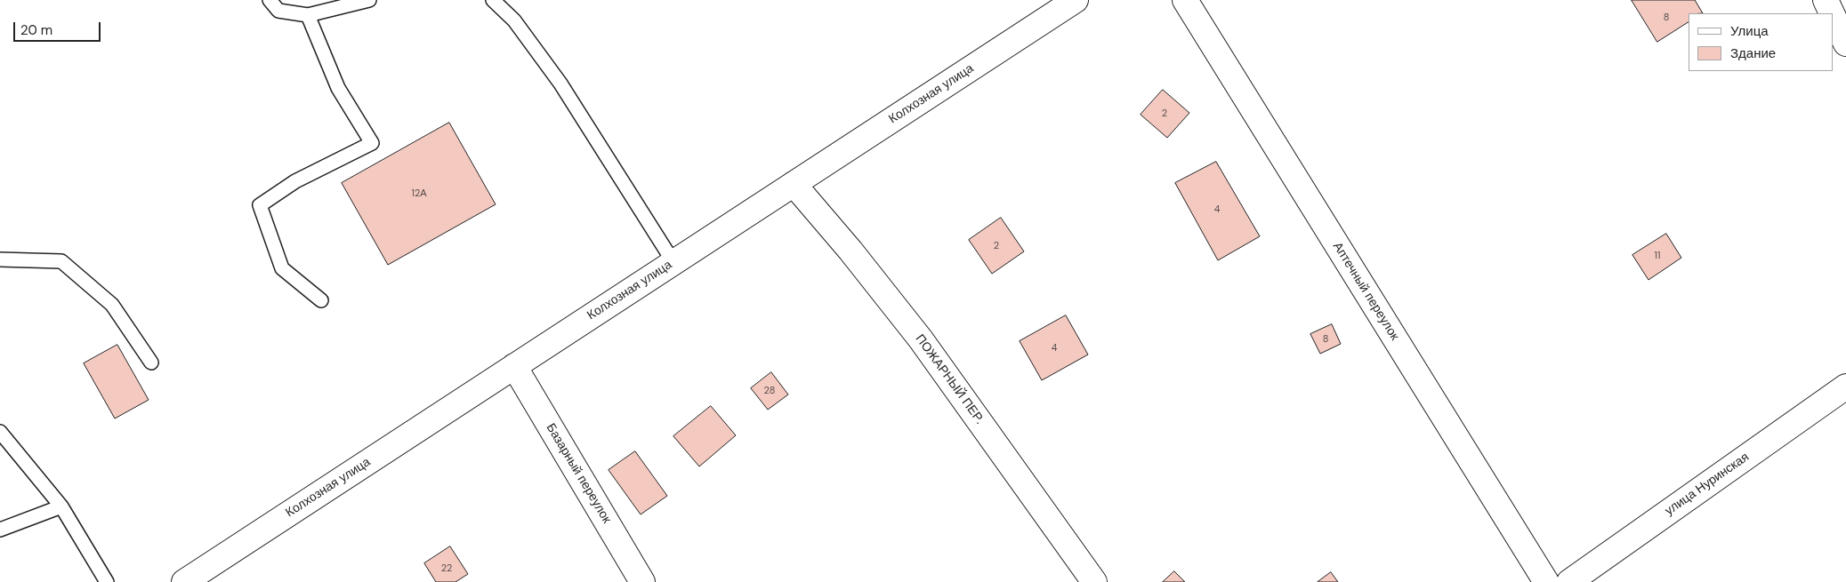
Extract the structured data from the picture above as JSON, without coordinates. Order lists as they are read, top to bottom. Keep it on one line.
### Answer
{"streets":{"street":["Колхозная улица","Аптечный переулок","ПОЖАРНЫЙ ПЕР.","Базарный переулок","улица Нуринская"]},"crossings":[["Колхозная улица","ПОЖАРНЫЙ ПЕР."],["Колхозная улица","Базарный переулок"]],"house_numbers":["8","2","12А","4","2","11","8","4","28","22"],"legend":["Улица","Здание"],"scale_bar":"20 m"}
